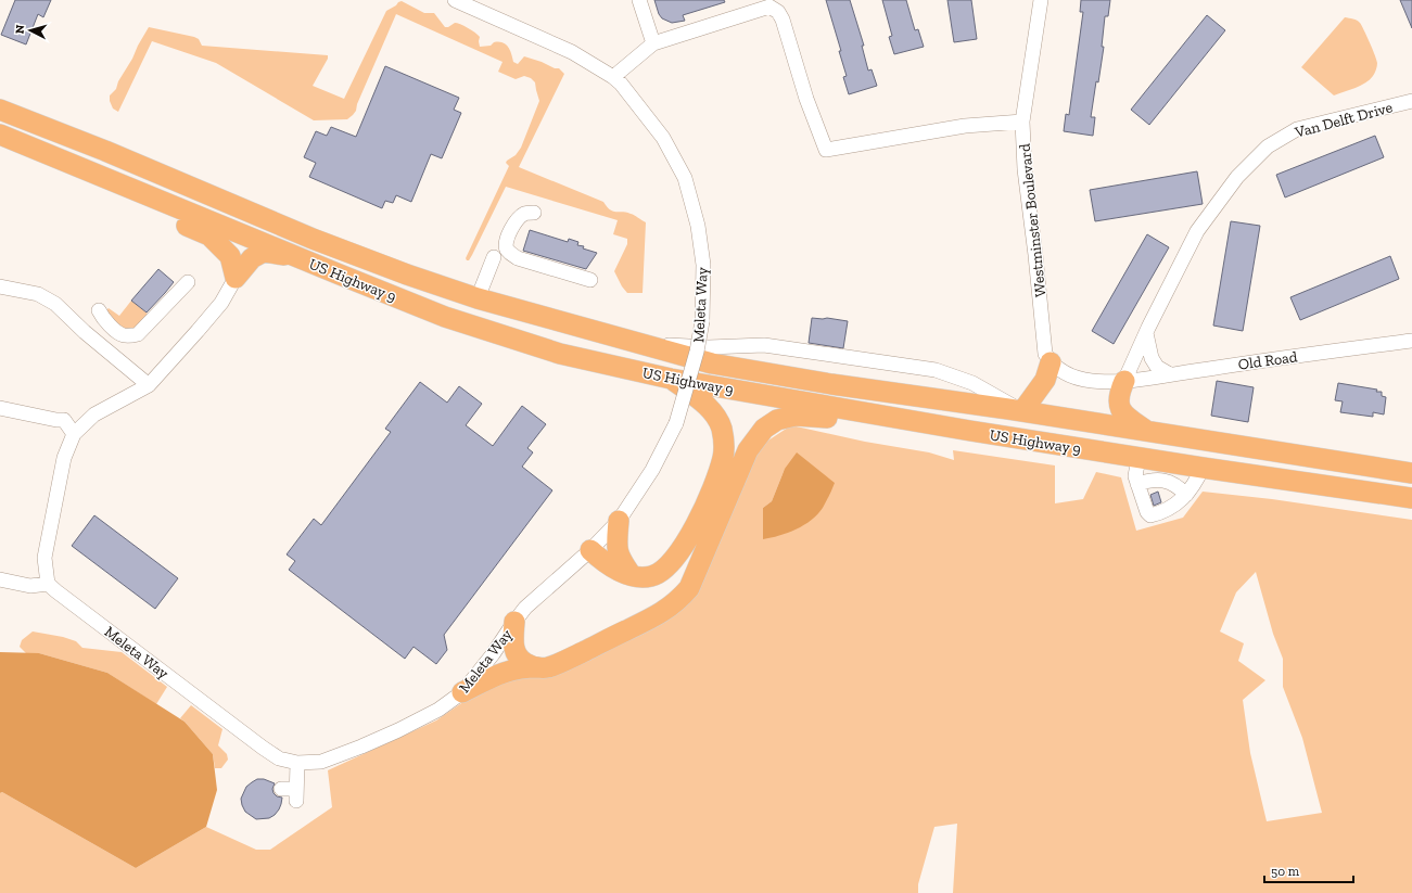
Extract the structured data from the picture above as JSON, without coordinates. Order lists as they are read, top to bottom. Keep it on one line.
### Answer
{"streets":{"highway":["US Highway 9"],"street":["Van Delft Drive","Westminster Boulevard","Meleta Way","Old Road"]},"crossings":[["Van Delft Drive","Old Road"]],"scale_bar":"50 m","north":"left"}
